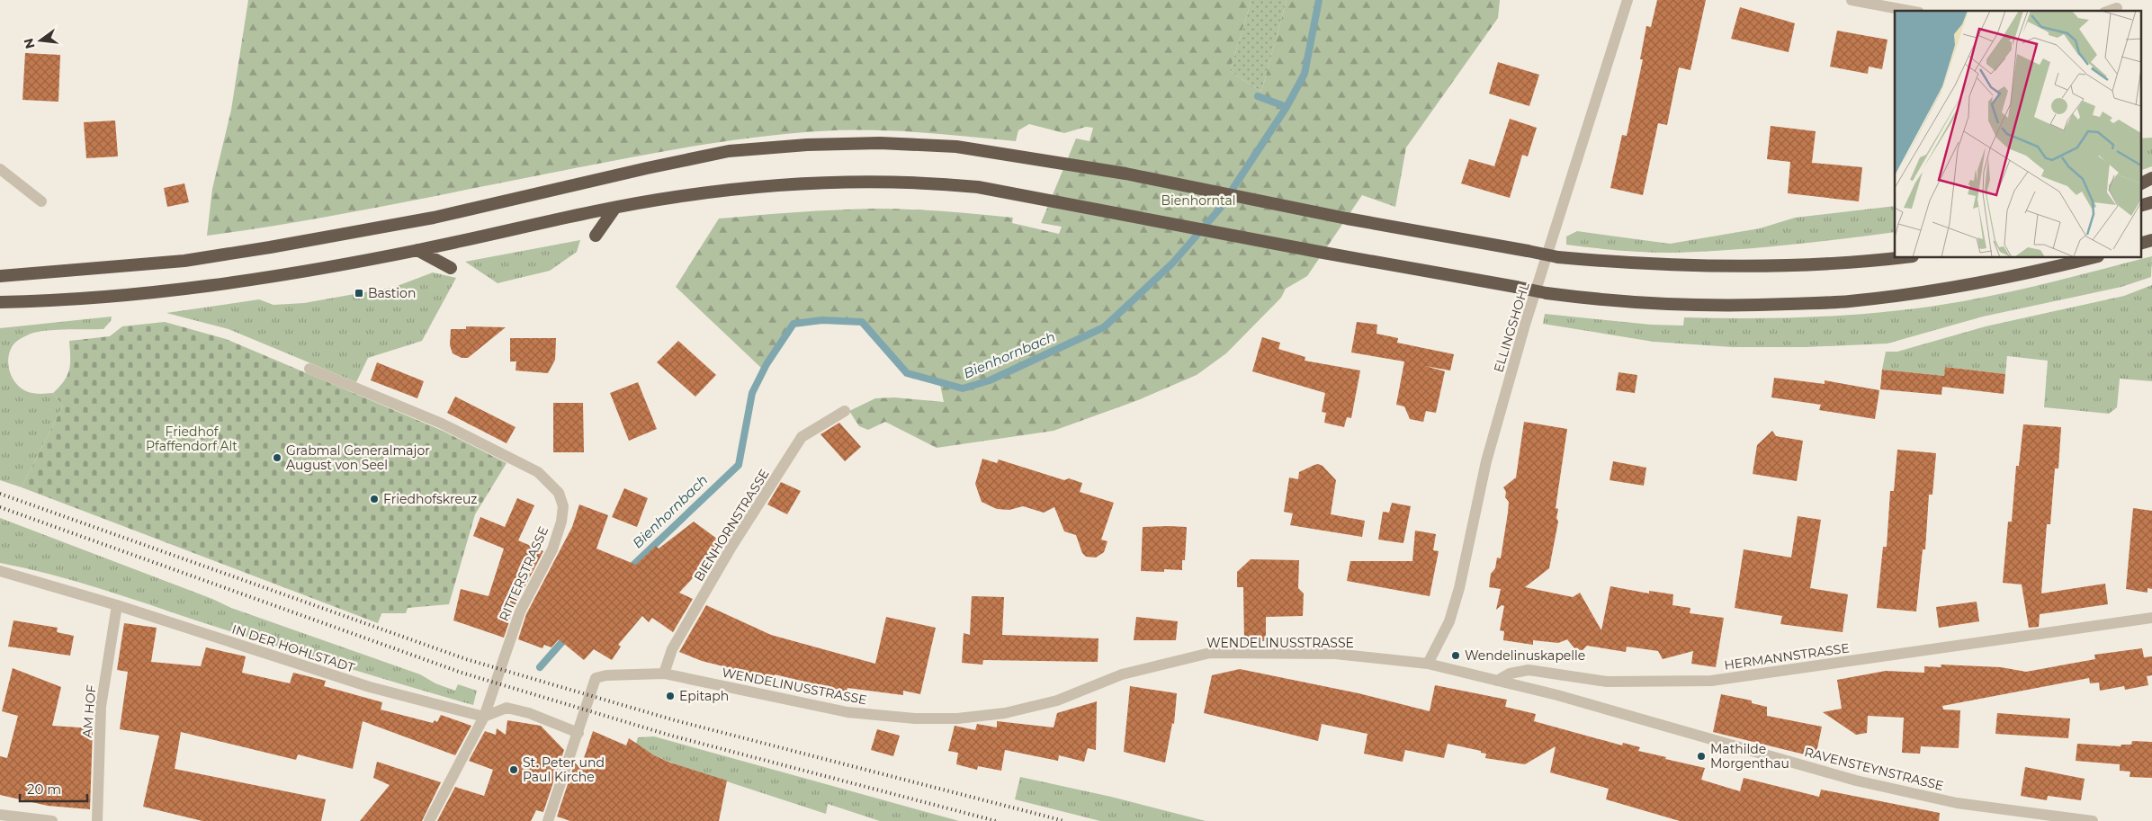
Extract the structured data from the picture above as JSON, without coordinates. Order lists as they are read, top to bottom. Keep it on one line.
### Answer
{"streets":{"street":["ELLINGSHOHL","BIENHORNSTRASSE","RITTERSTRASSE","WENDELINUSSTRASSE","IN DER HOHLSTADT","HERMANNSTRASSE","AM HOF","RAVENSTEYNSTRASSE"]},"crossings":[["ELLINGSHOHL","WENDELINUSSTRASSE"],["BIENHORNSTRASSE","WENDELINUSSTRASSE"],["RITTERSTRASSE","IN DER HOHLSTADT"],["IN DER HOHLSTADT","AM HOF"],["HERMANNSTRASSE","RAVENSTEYNSTRASSE"]],"water":["Bienhornbach"],"parks":["Bienhorntal","Friedhof Pfaffendorf Alt"],"places":{"transit":["Bastion"],"other":["Grabmal Generalmajor August von Seel","Friedhofskreuz","Wendelinuskapelle","Epitaph","Mathilde Morgenthau","St. Peter und Paul Kirche"]},"scale_bar":"20 m","north":"left"}
